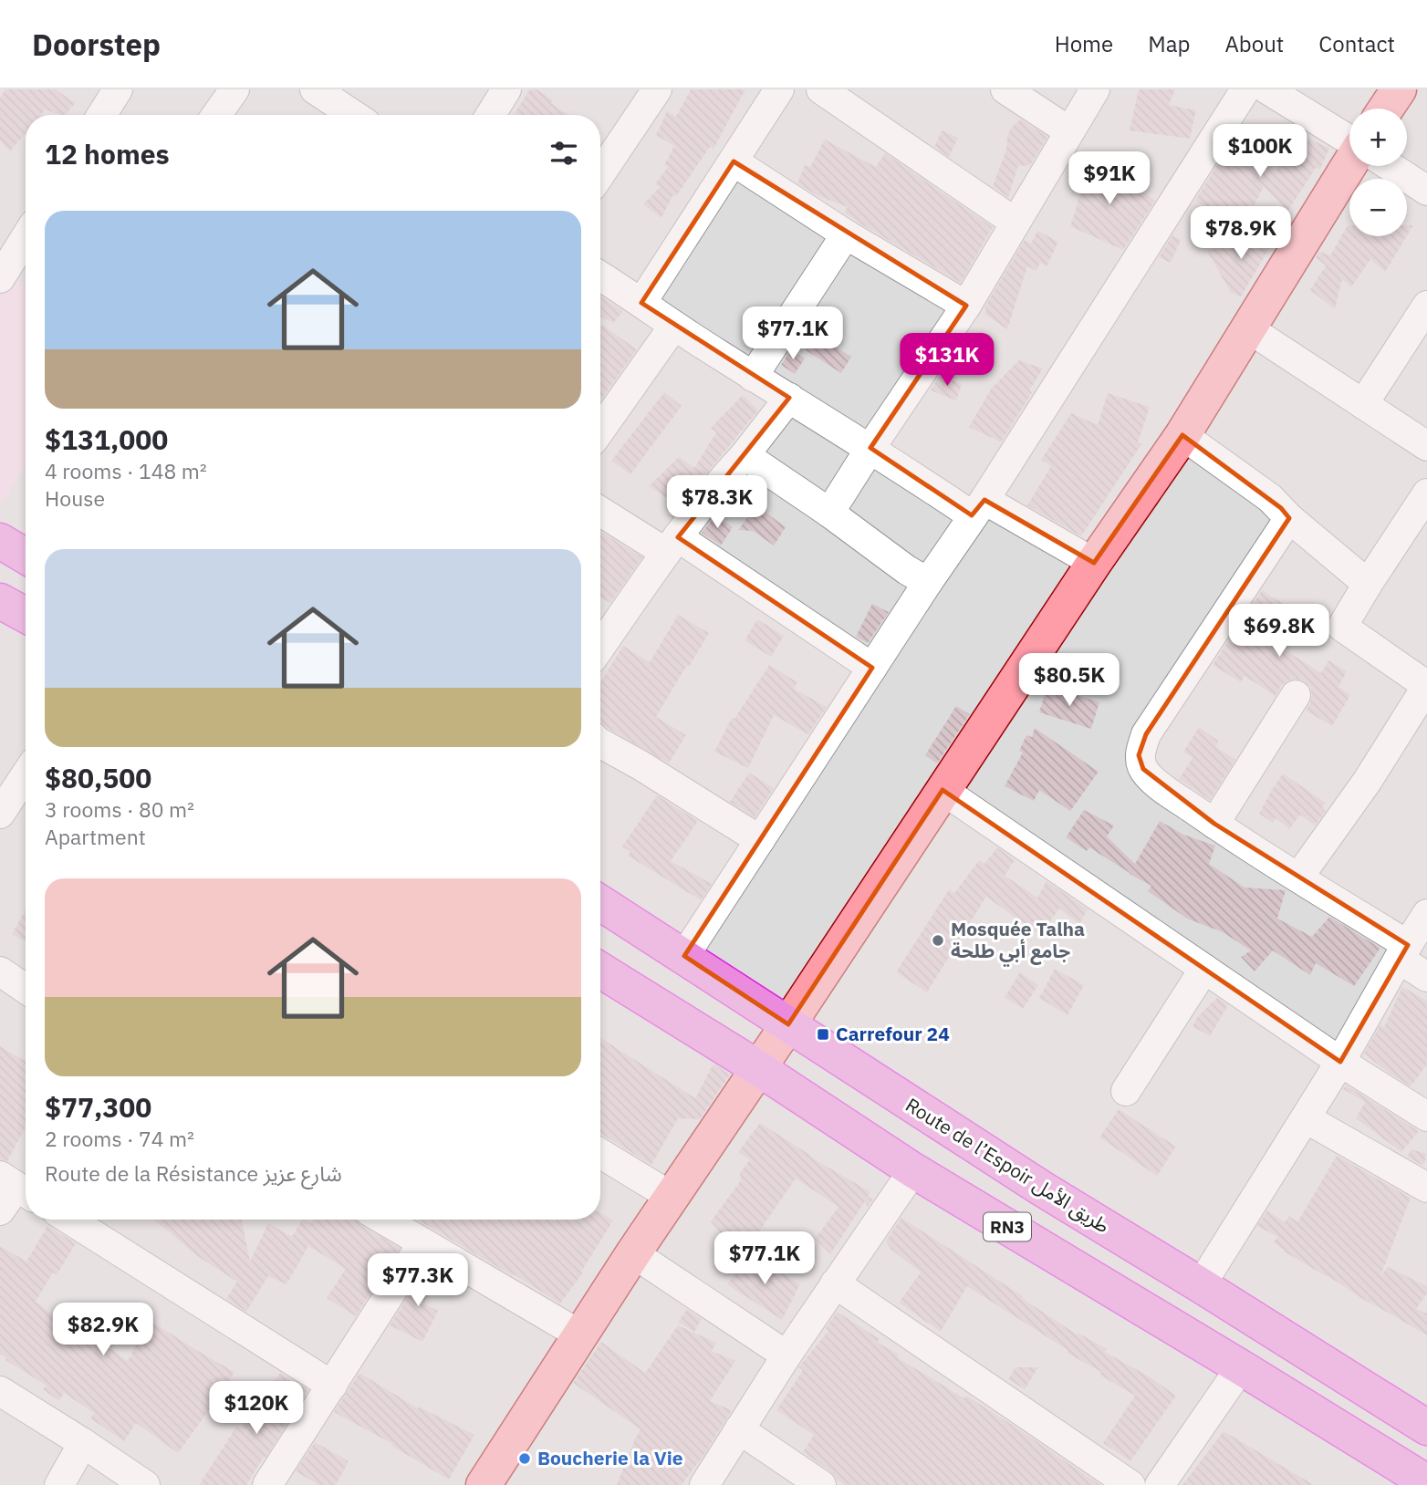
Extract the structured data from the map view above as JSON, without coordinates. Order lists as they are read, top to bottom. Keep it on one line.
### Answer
{"streets":{"highway":["Route de l’Espoir طريق الأمل","RN3"]},"places":{"other":["Mosquée Talha جامع أبي طلحة","Boucherie la Vie"],"transit":["Carrefour 24"]},"page":{"header":"Doorstep","nav":["Home","Map","About","Contact"],"map_buttons":["+","−"],"heading":"12 homes","price":["$100K","$91K","$78.9K","$77.1K","$131K","$78.3K","$69.8K","$80.5K","$77.1K","$77.3K","$82.9K","$120K"],"list":[{"name":"$131,000","note":"4 rooms · 148 m² · House"},{"name":"$80,500","note":"3 rooms · 80 m² · Apartment"},{"name":"$77,300","note":"2 rooms · 74 m² · Route de la Résistance شارع عزيز"}]}}
